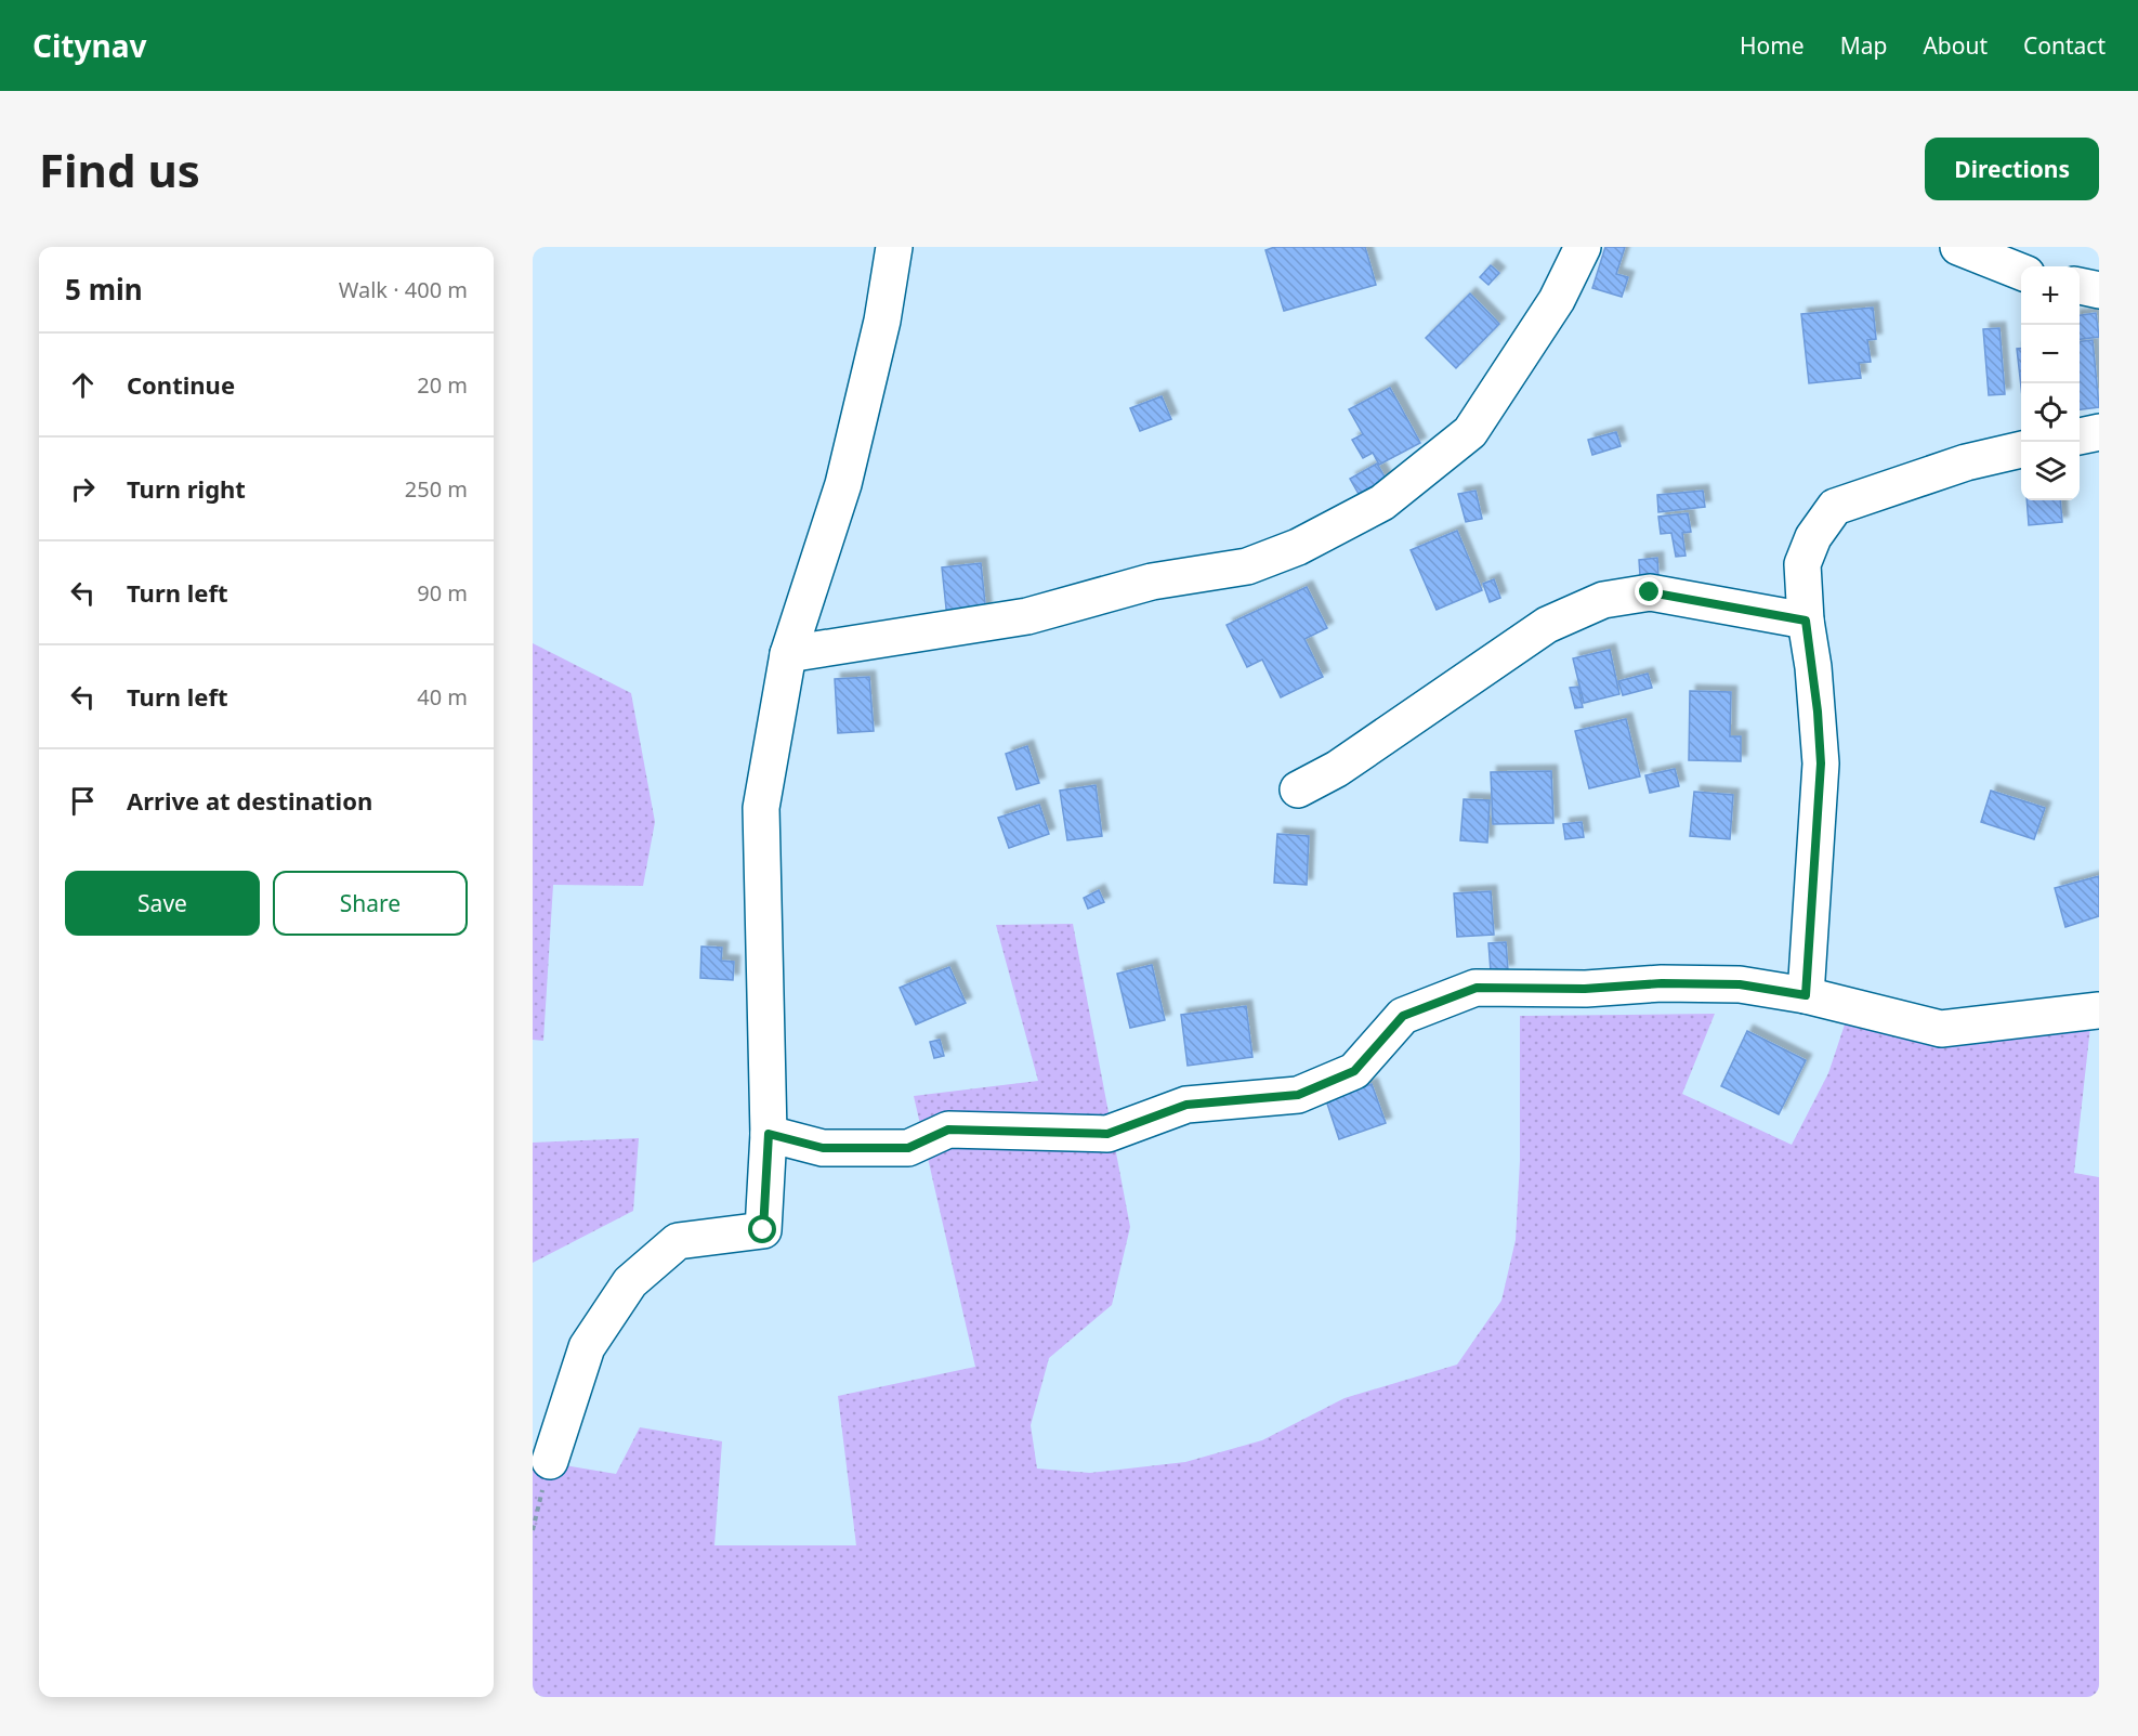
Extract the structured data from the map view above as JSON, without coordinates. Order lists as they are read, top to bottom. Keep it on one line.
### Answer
{"page":{"header":"Citynav","nav":["Home","Map","About","Contact"],"buttons":["Directions",["Save","Share"]],"title":"Find us","heading":["5 min","Walk · 400 m"],"map_buttons":["+","−"],"list":[["Continue","20 m"],["Turn right","250 m"],["Turn left","90 m"],["Turn left","40 m"],"Arrive at destination"]}}
